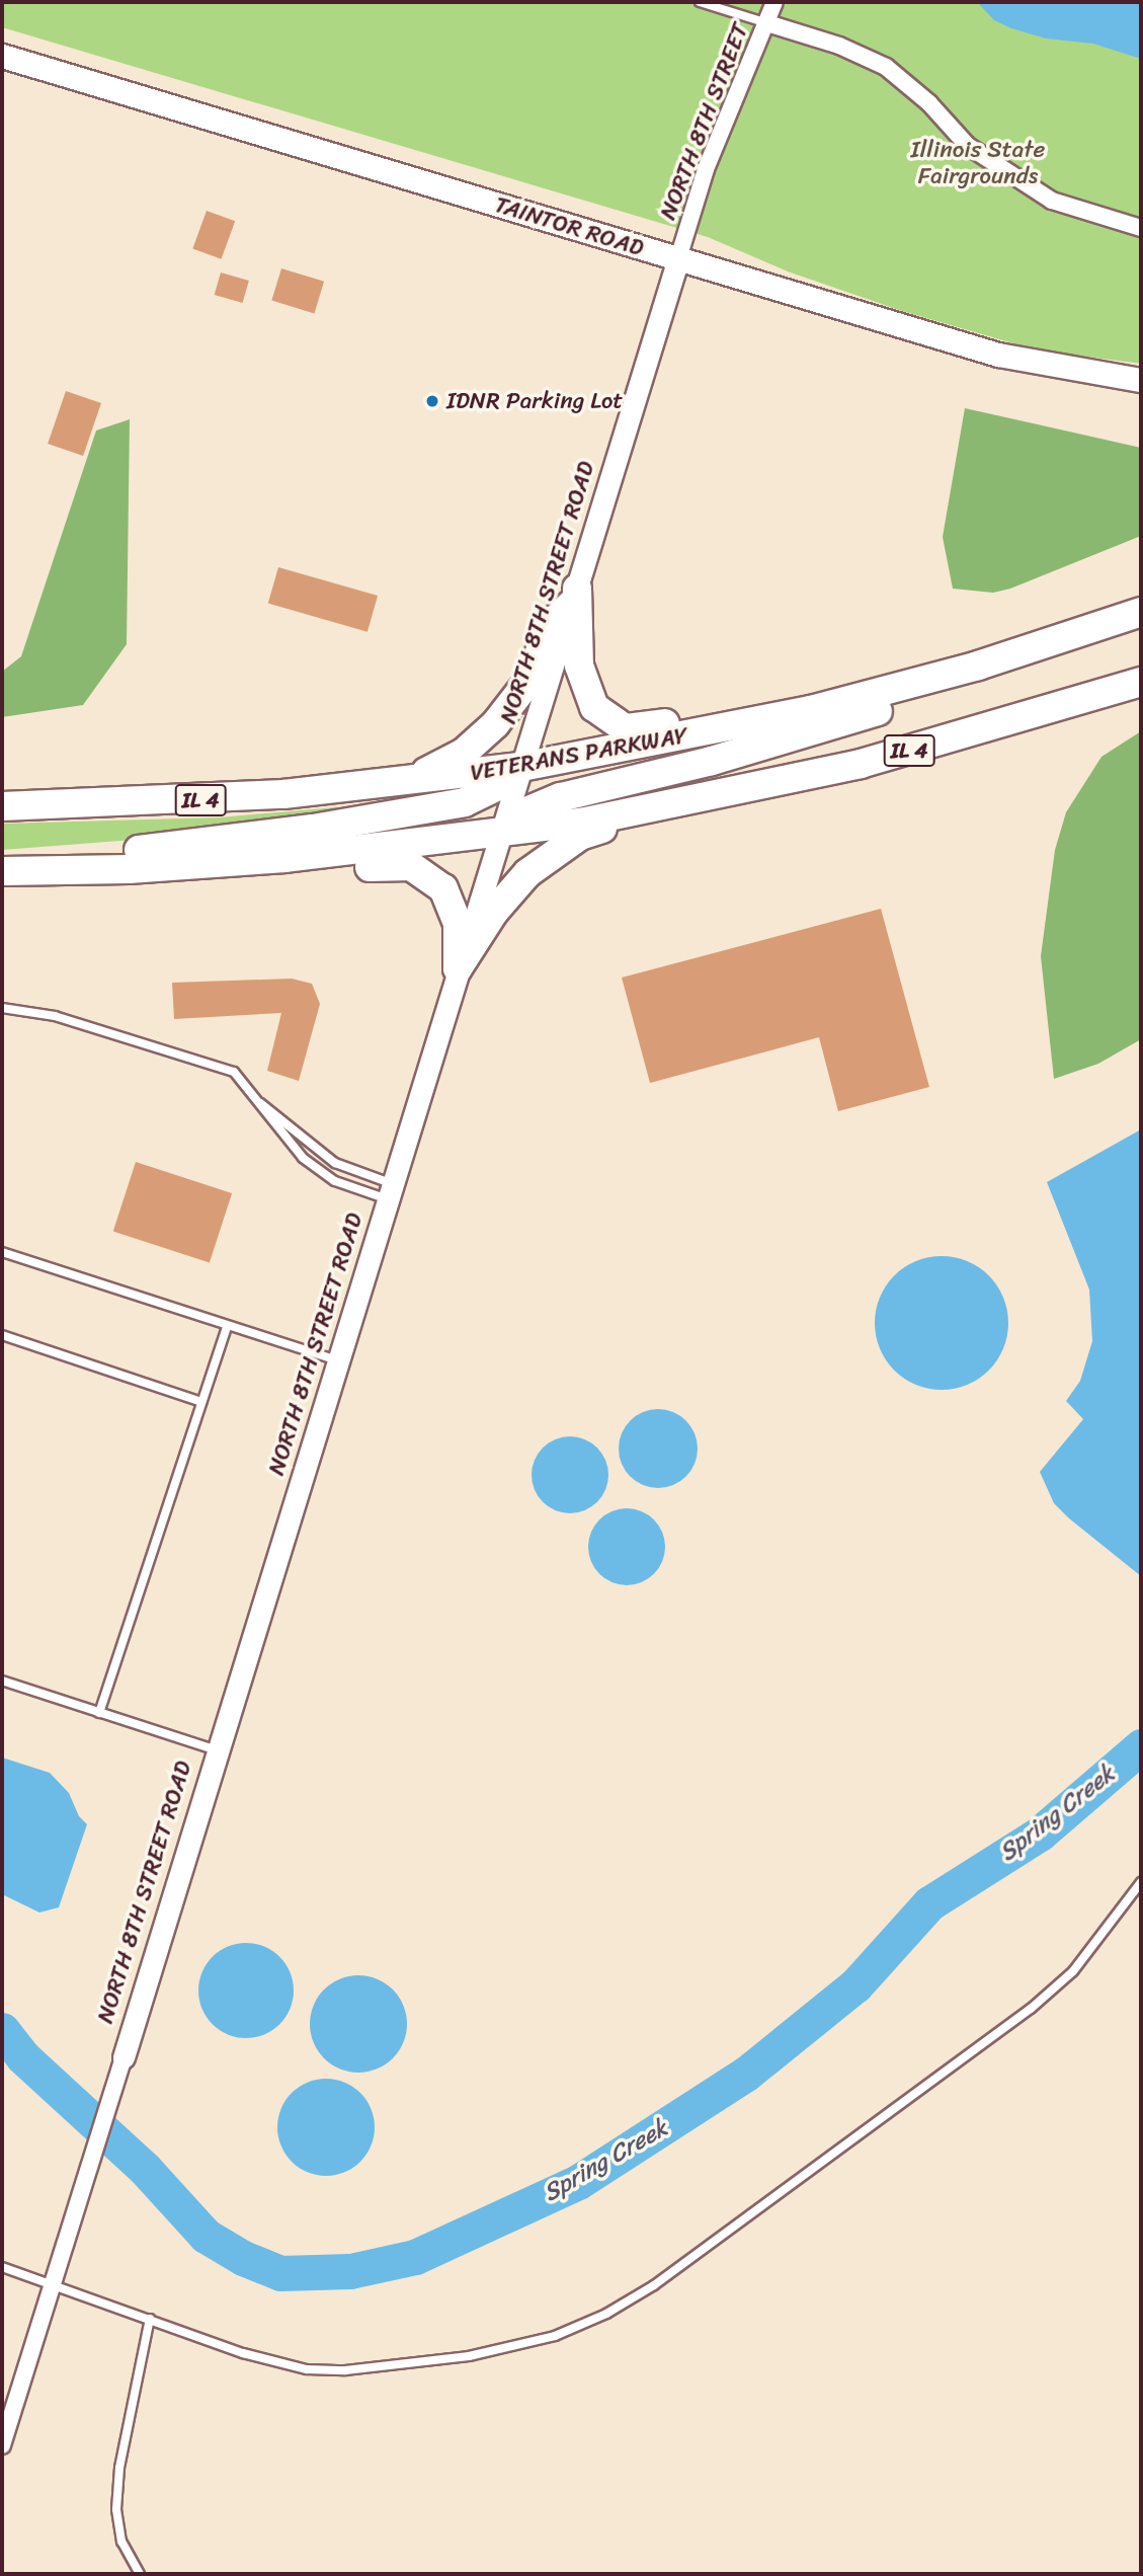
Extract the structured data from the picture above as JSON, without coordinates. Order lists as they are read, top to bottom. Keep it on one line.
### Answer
{"streets":{"highway":["IL 4","VETERANS PARKWAY"],"main road":["TAINTOR ROAD"],"street":["NORTH 8TH STREET","NORTH 8TH STREET ROAD"]},"crossings":[["NORTH 8TH STREET","TAINTOR ROAD"],["NORTH 8TH STREET","NORTH 8TH STREET ROAD"],["TAINTOR ROAD","NORTH 8TH STREET ROAD"],["NORTH 8TH STREET ROAD","IL 4"],["NORTH 8TH STREET ROAD","VETERANS PARKWAY"]],"water":["Spring Creek"],"parks":["Illinois State Fairgrounds"],"places":["IDNR Parking Lot"]}
